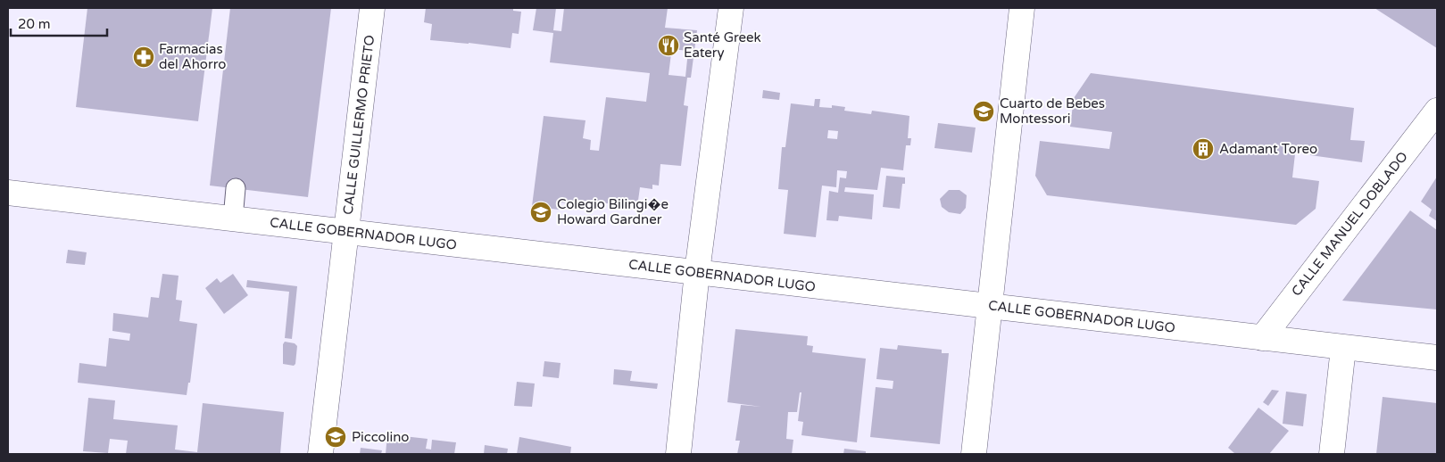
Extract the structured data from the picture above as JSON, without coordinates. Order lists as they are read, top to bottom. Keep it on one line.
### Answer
{"streets":{"street":["CALLE GUILLERMO PRIETO","CALLE MANUEL DOBLADO","CALLE GOBERNADOR LUGO"]},"crossings":[["CALLE GUILLERMO PRIETO","CALLE GOBERNADOR LUGO"],["CALLE MANUEL DOBLADO","CALLE GOBERNADOR LUGO"]],"places":{"restaurant":["Santé Greek Eatery"],"pharmacy":["Farmacias del Ahorro"],"school or university":["Cuarto de Bebes Montessori","Colegio Bilingi�e Howard Gardner","Piccolino"],"building":["Adamant Toreo"]},"scale_bar":"20 m"}
